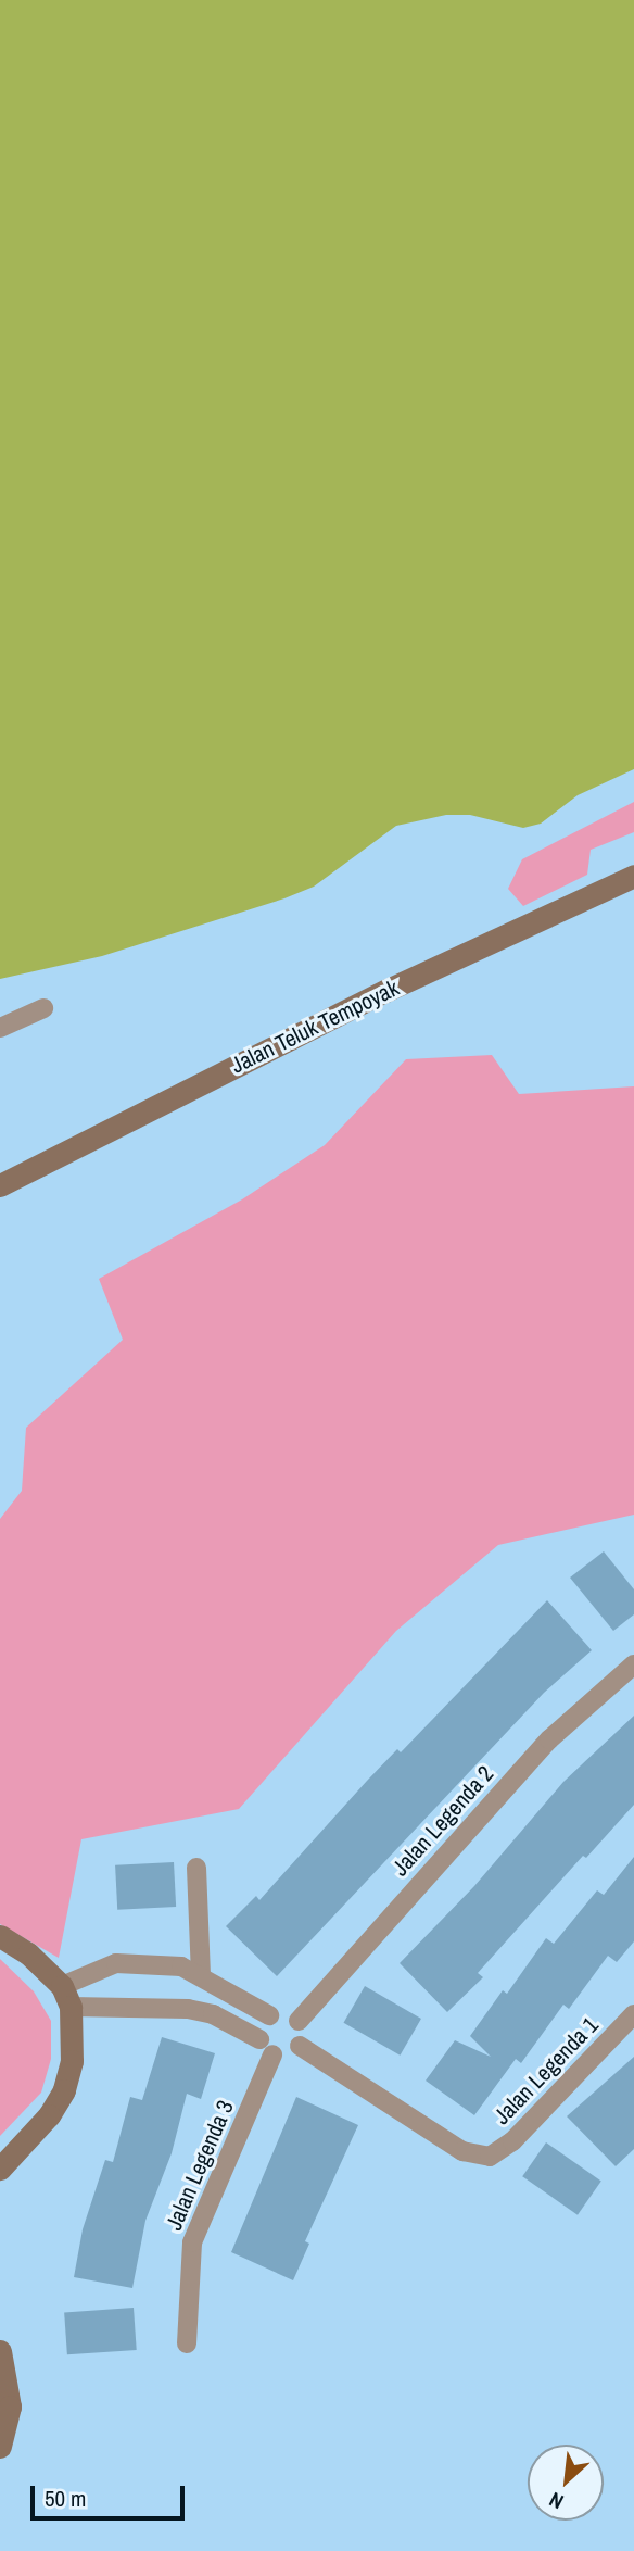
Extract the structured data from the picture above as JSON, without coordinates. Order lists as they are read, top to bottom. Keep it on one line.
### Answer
{"streets":{"street":["Jalan Teluk Tempoyak","Jalan Legenda 2","Jalan Legenda 1","Jalan Legenda 3"]},"crossings":[["Jalan Legenda 2","Jalan Legenda 1"],["Jalan Legenda 2","Jalan Legenda 3"],["Jalan Legenda 1","Jalan Legenda 3"]],"scale_bar":"50 m","north":"bottom left"}
